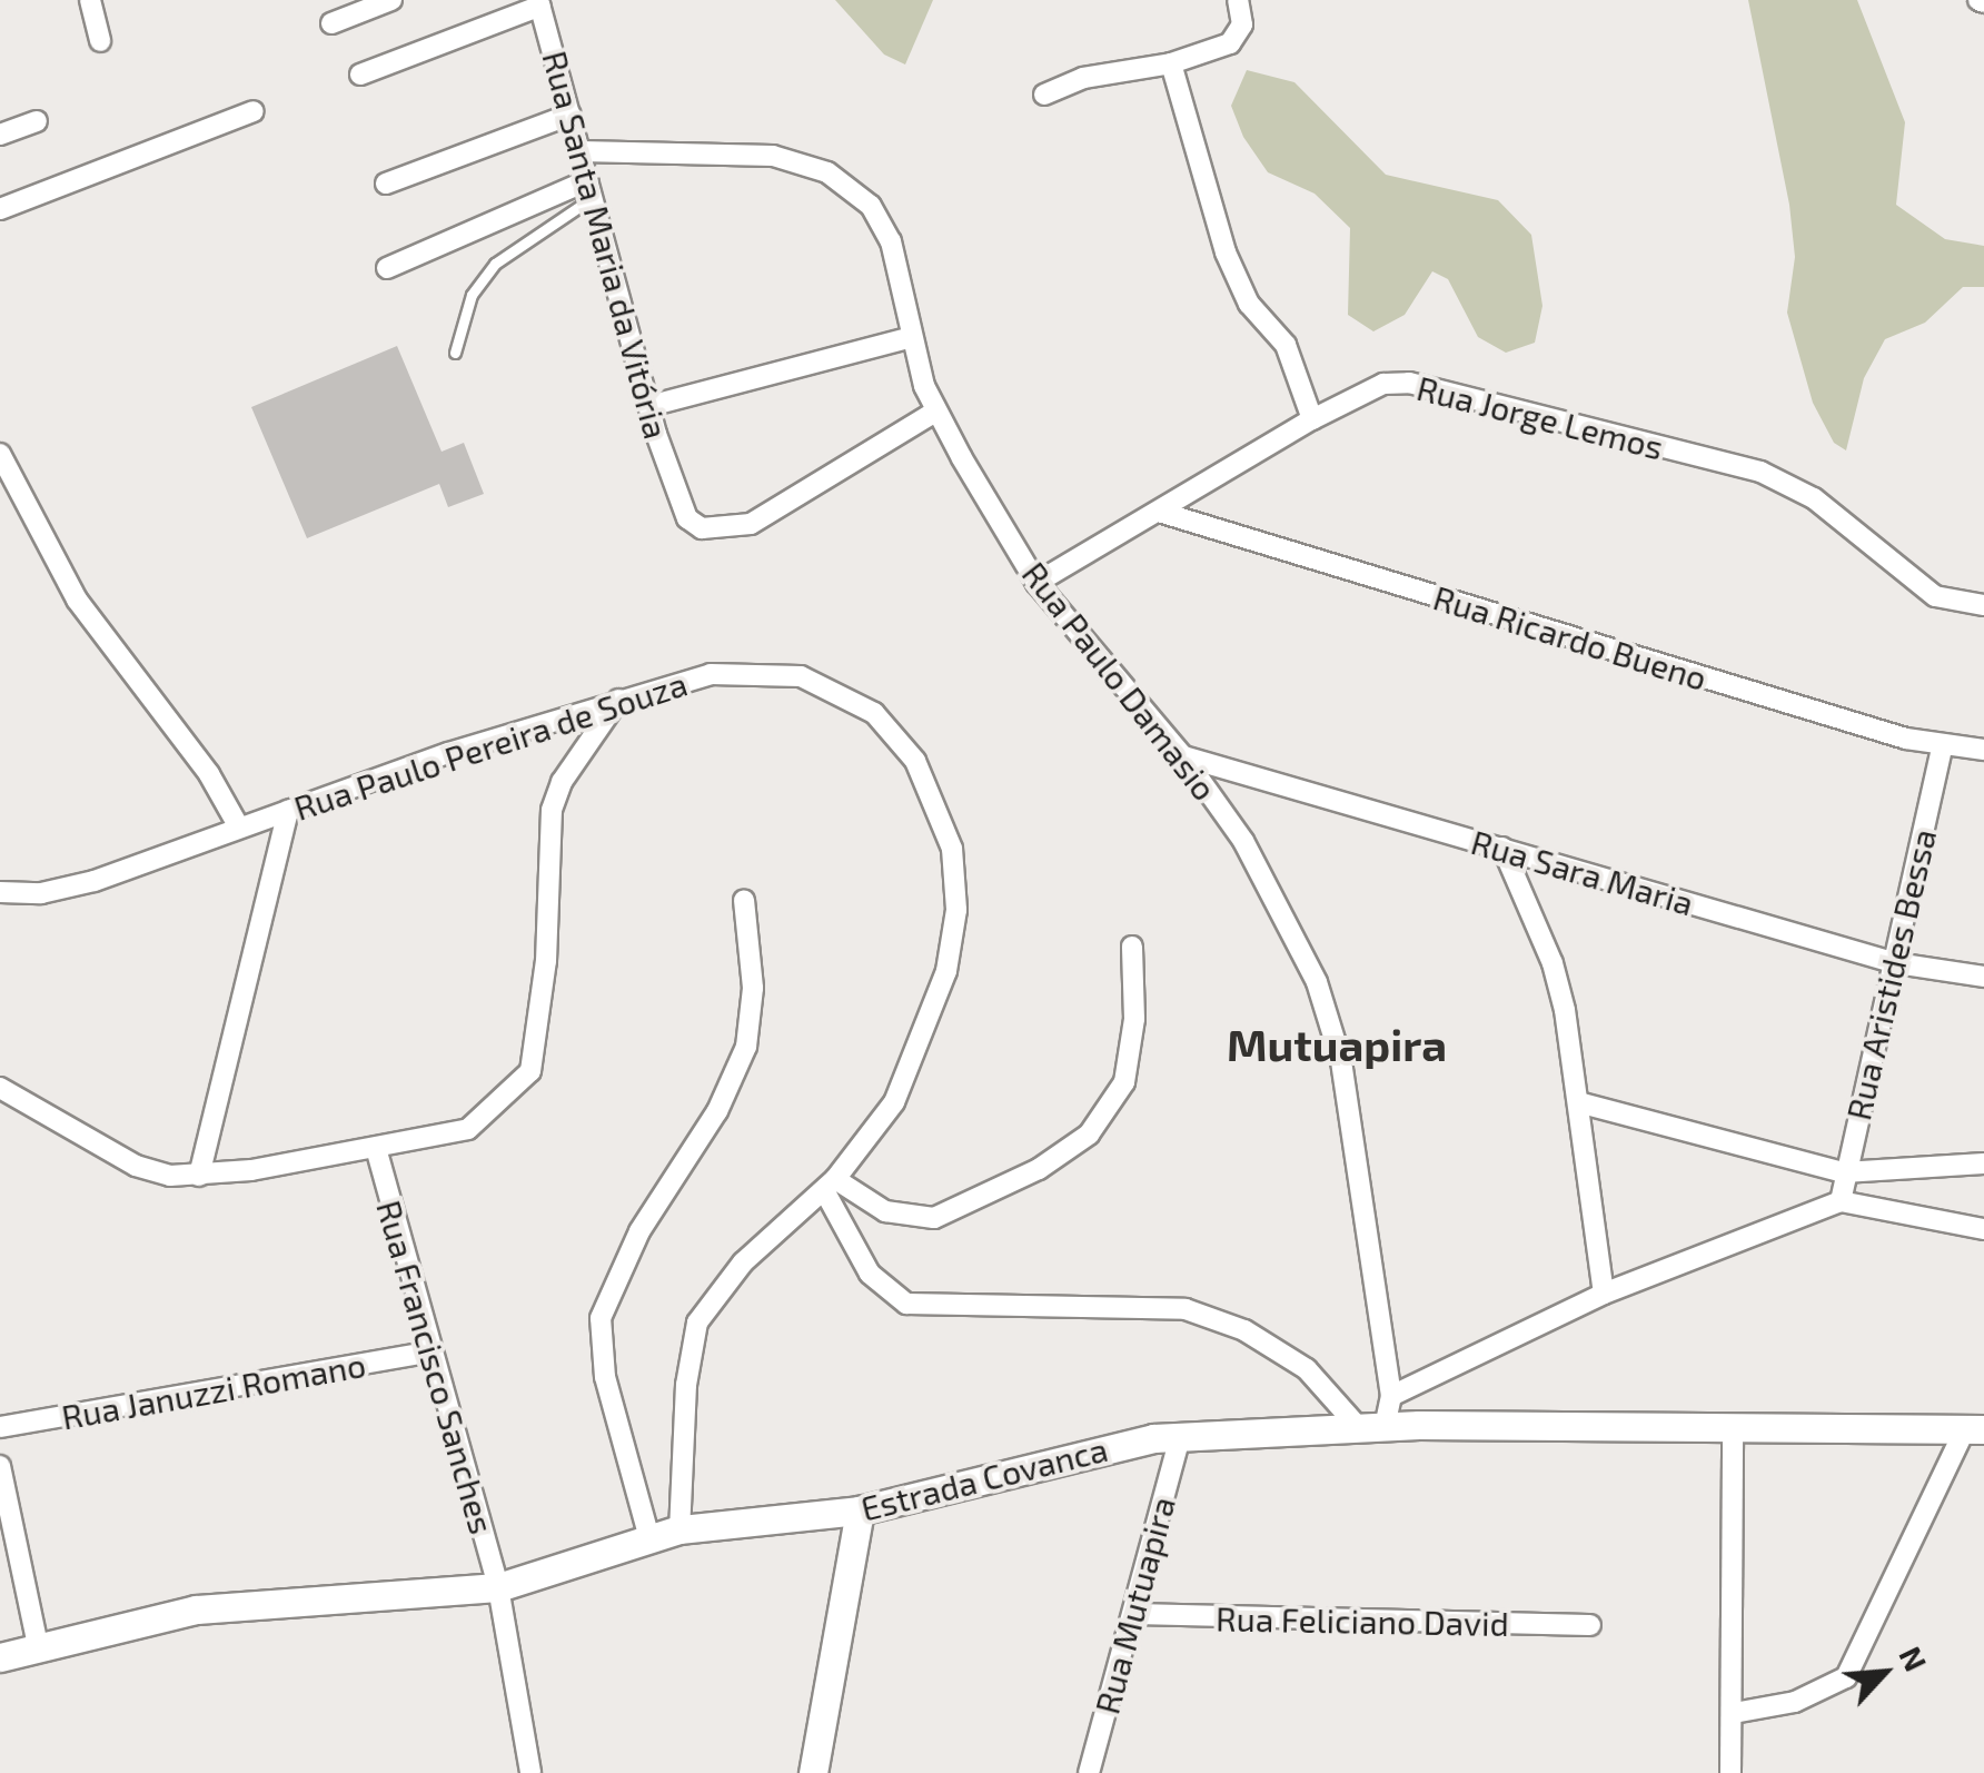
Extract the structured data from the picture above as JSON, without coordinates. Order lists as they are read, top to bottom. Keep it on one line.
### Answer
{"streets":{"street":["Rua Santa Maria da Vitória","Rua Jorge Lemos","Rua Ricardo Bueno","Rua Paulo Damasio","Rua Paulo Pereira de Souza","Rua Sara Maria","Rua Aristides Bessa","Rua Francisco Sanches","Rua Januzzi Romano","Estrada Covanca","Rua Mutuapira","Rua Feliciano David"]},"crossings":[["Rua Santa Maria da Vitória","Rua Paulo Damasio"],["Rua Jorge Lemos","Rua Ricardo Bueno"],["Rua Jorge Lemos","Rua Paulo Damasio"],["Rua Ricardo Bueno","Rua Aristides Bessa"],["Rua Paulo Damasio","Rua Sara Maria"],["Rua Paulo Pereira de Souza","Estrada Covanca"],["Rua Sara Maria","Rua Aristides Bessa"],["Rua Francisco Sanches","Rua Januzzi Romano"],["Rua Francisco Sanches","Estrada Covanca"],["Estrada Covanca","Rua Mutuapira"],["Rua Mutuapira","Rua Feliciano David"]],"districts":["Mutuapira"],"north":"top right"}
